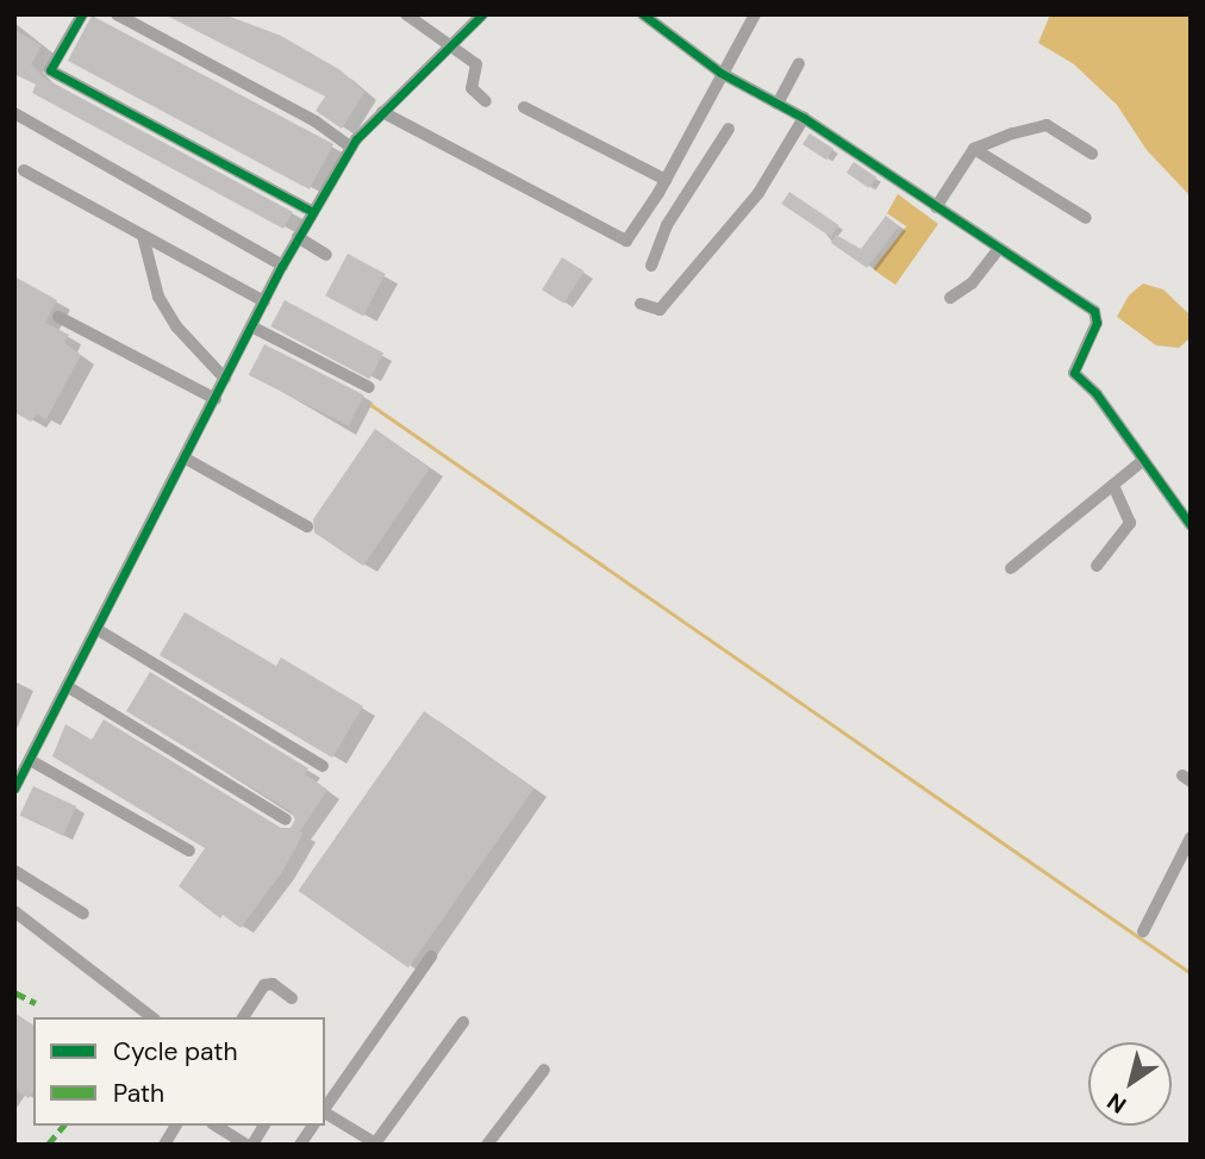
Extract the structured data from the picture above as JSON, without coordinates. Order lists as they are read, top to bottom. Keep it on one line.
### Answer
{"legend":["Cycle path","Path"],"north":"bottom left"}
